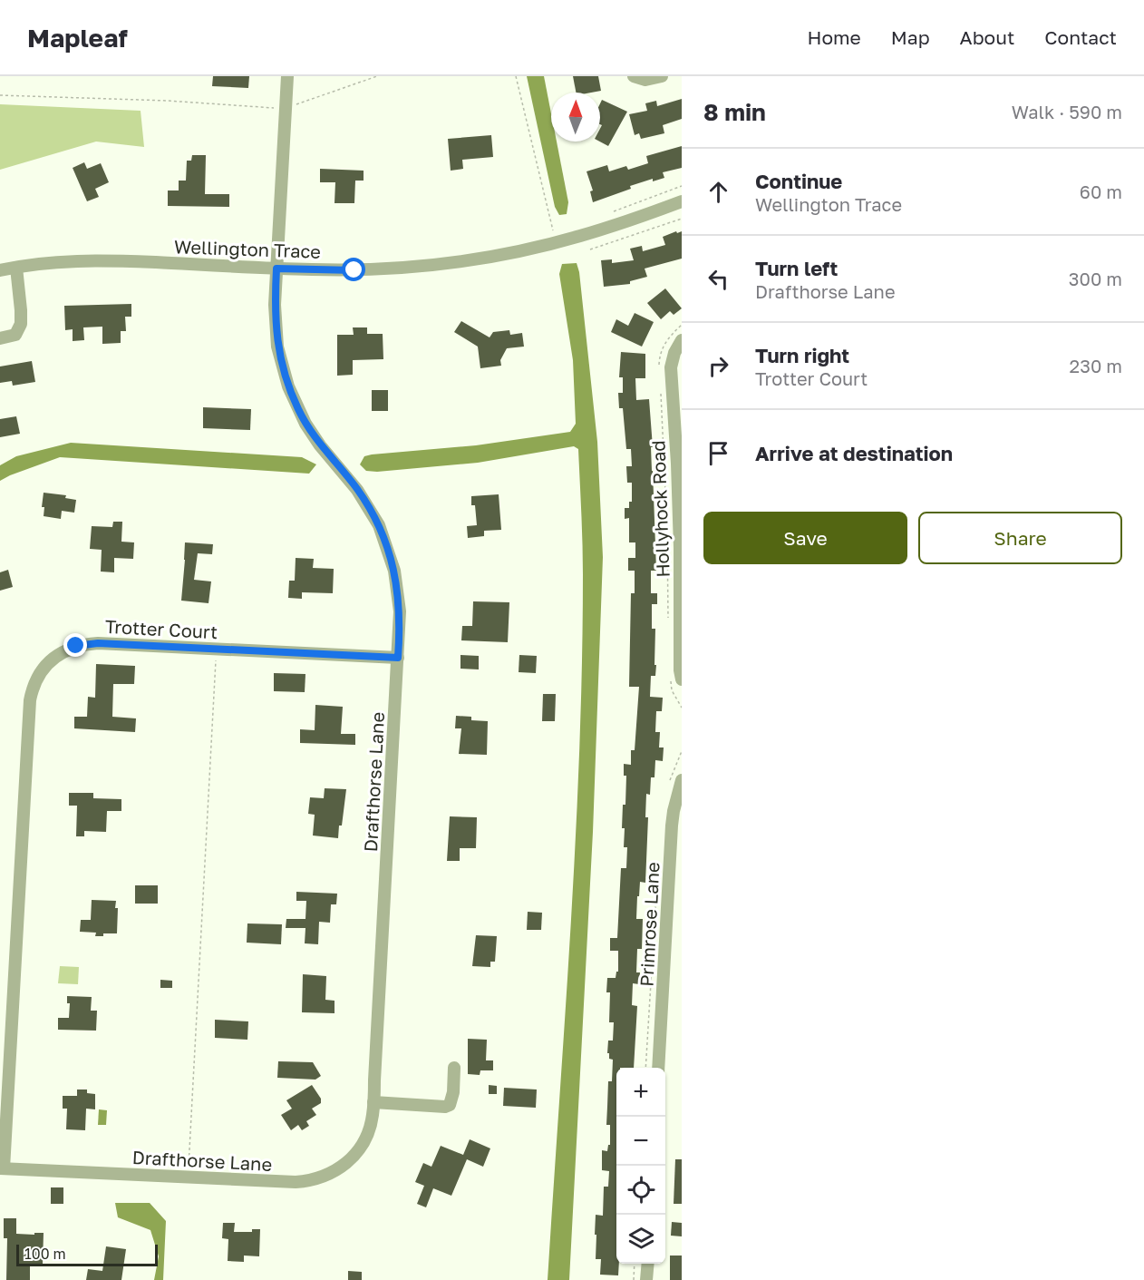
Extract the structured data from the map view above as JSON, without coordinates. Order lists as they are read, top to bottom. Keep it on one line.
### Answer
{"streets":{"street":["Wellington Trace","Hollyhock Road","Trotter Court","Drafthorse Lane","Primrose Lane"]},"crossings":[["Wellington Trace","Drafthorse Lane"],["Trotter Court","Drafthorse Lane"]],"scale_bar":"100 m","north":"top","page":{"header":"Mapleaf","nav":["Home","Map","About","Contact"],"heading":["8 min","Walk · 590 m"],"list":[["Continue","Wellington Trace","60 m"],["Turn left","Drafthorse Lane","300 m"],["Turn right","Trotter Court","230 m"],"Arrive at destination"],"buttons":["Save","Share"],"map_buttons":["+","−"],"scale":"100 m"}}
